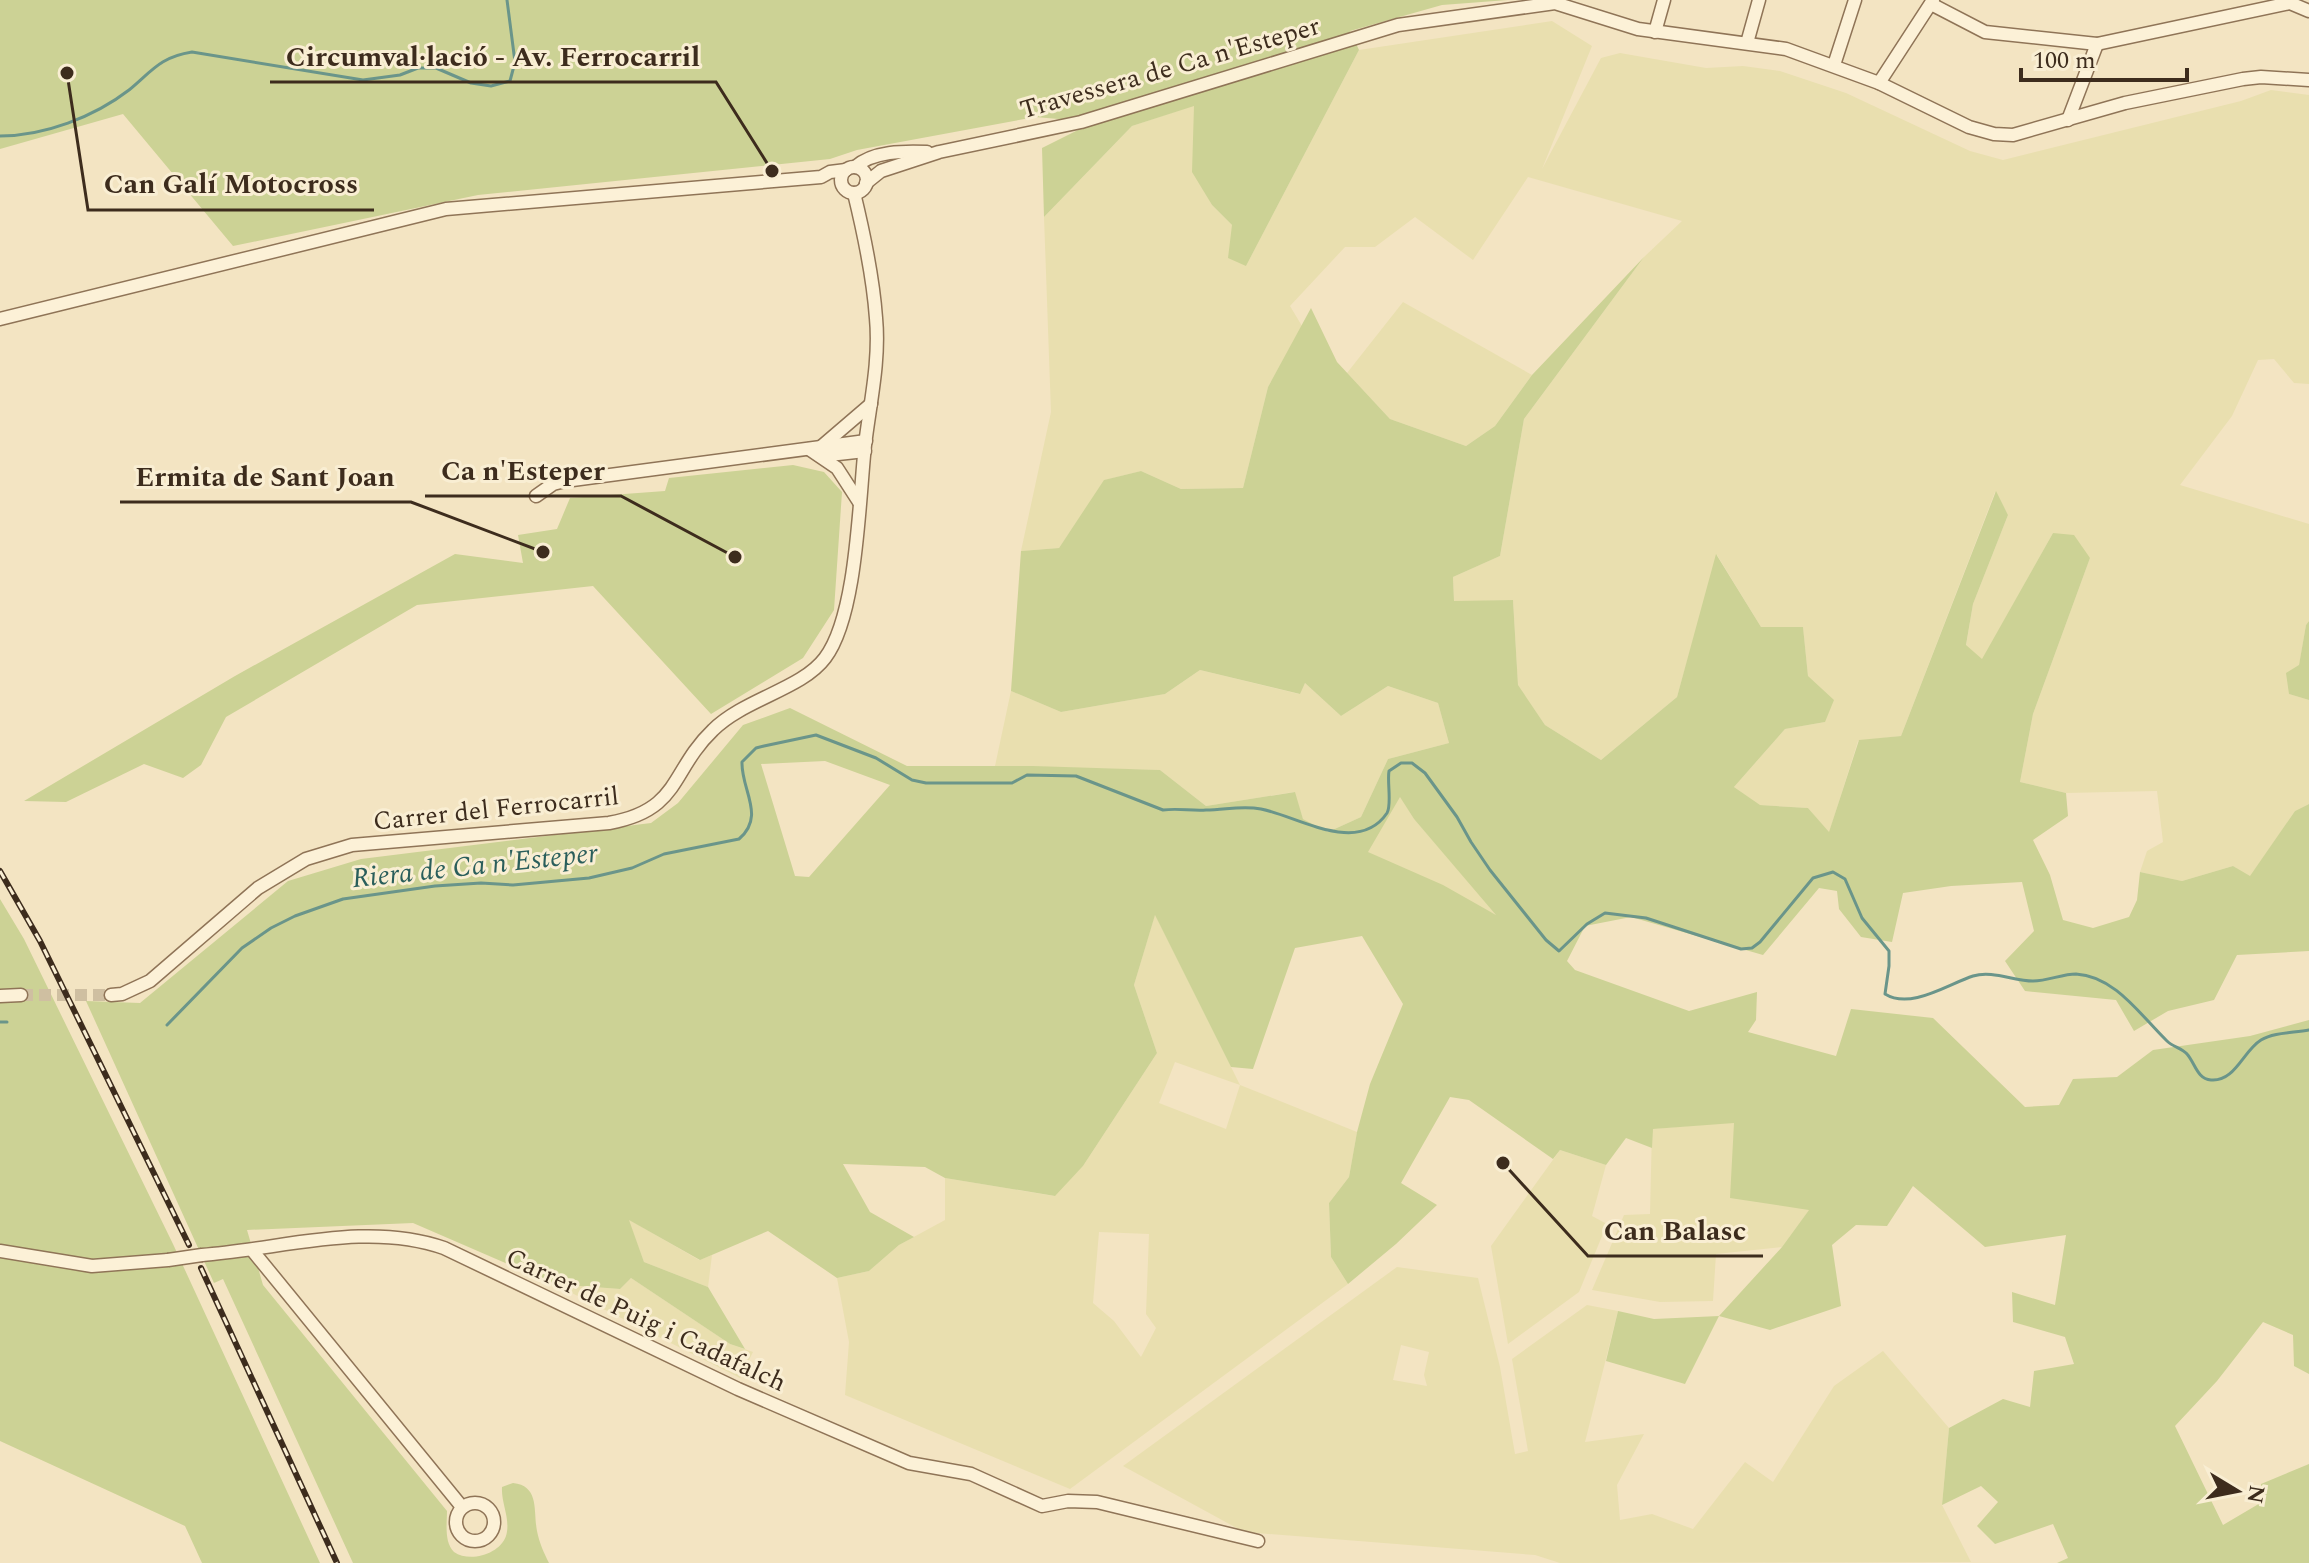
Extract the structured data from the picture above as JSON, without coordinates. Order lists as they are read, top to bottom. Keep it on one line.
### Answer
{"streets":{"street":["Travessera de Ca n'Esteper","Carrer del Ferrocarril","Carrer de Puig i Cadafalch"]},"crossings":[["Travessera de Ca n'Esteper","Carrer del Ferrocarril"]],"water":["Riera de Ca n'Esteper"],"places":["Can Galí Motocross","Circumval·lació - Av. Ferrocarril","Ermita de Sant Joan","Ca n'Esteper","Can Balasc"],"scale_bar":"100 m","north":"right"}
